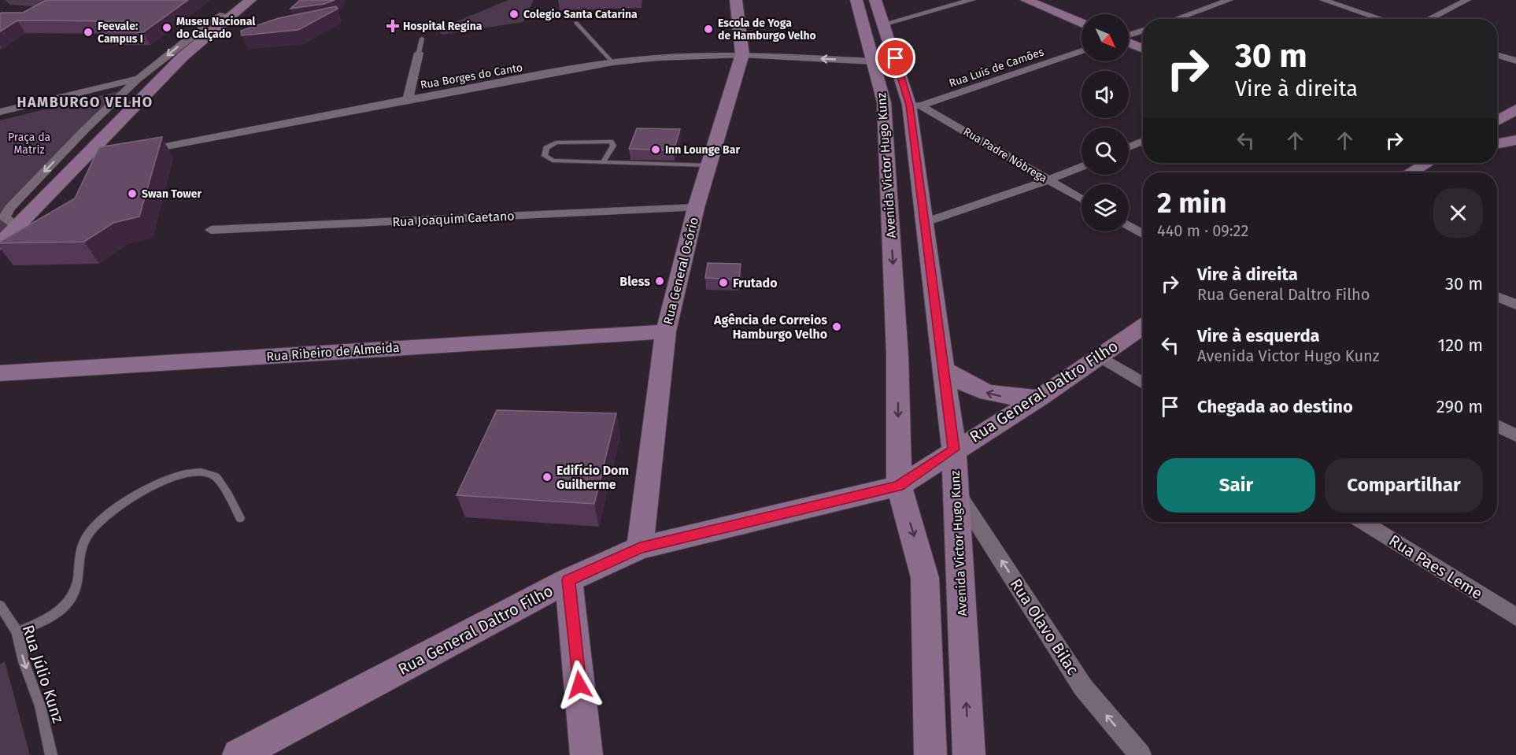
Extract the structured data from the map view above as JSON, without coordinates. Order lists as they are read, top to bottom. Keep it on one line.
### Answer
{"streets":{"main road":["Avenida Victor Hugo Kunz","Rua General Osório","Rua Ribeiro de Almeida","Rua General Daltro Filho"],"street":["Rua Luís de Camões","Rua Borges do Canto","Rua Padre Nóbrega","Rua Joaquim Caetano","Rua Paes Leme","Rua Olavo Bilac"],"lane":["Rua Júlio Kunz"]},"crossings":[["Rua Luís de Camões","Rua Padre Nóbrega"],["Rua Luís de Camões","Avenida Victor Hugo Kunz"],["Rua Borges do Canto","Avenida Victor Hugo Kunz"],["Rua Borges do Canto","Rua General Osório"],["Rua Padre Nóbrega","Avenida Victor Hugo Kunz"],["Avenida Victor Hugo Kunz","Rua General Daltro Filho"],["Avenida Victor Hugo Kunz","Rua Olavo Bilac"],["Rua Joaquim Caetano","Rua General Osório"],["Rua General Osório","Rua Ribeiro de Almeida"],["Rua General Osório","Rua General Daltro Filho"]],"one_way":["Rua Olavo Bilac","Rua Júlio Kunz"],"districts":["HAMBURGO VELHO"],"parks":["Praça da Matriz"],"places":{"other":["Colegio Santa Catarina","Museu Nacional do Calçado","Escola de Yoga de Hamburgo Velho","Feevale: Campus I","Inn Lounge Bar","Swan Tower","Bless","Frutado","Agência de Correios Hamburgo Velho","Edifício Dom Guilherme"],"health":["Hospital Regina"]},"north":"bottom right","page":{"turn":["30 m","Vire à direita"],"heading":["2 min","440 m · 09:22"],"list":[{"name":"Vire à direita","note":"Rua General Daltro Filho","value":"30 m"},{"name":"Vire à esquerda","note":"Avenida Victor Hugo Kunz","value":"120 m"},{"name":"Chegada ao destino","value":"290 m"}],"buttons":["Sair","Compartilhar"]}}
